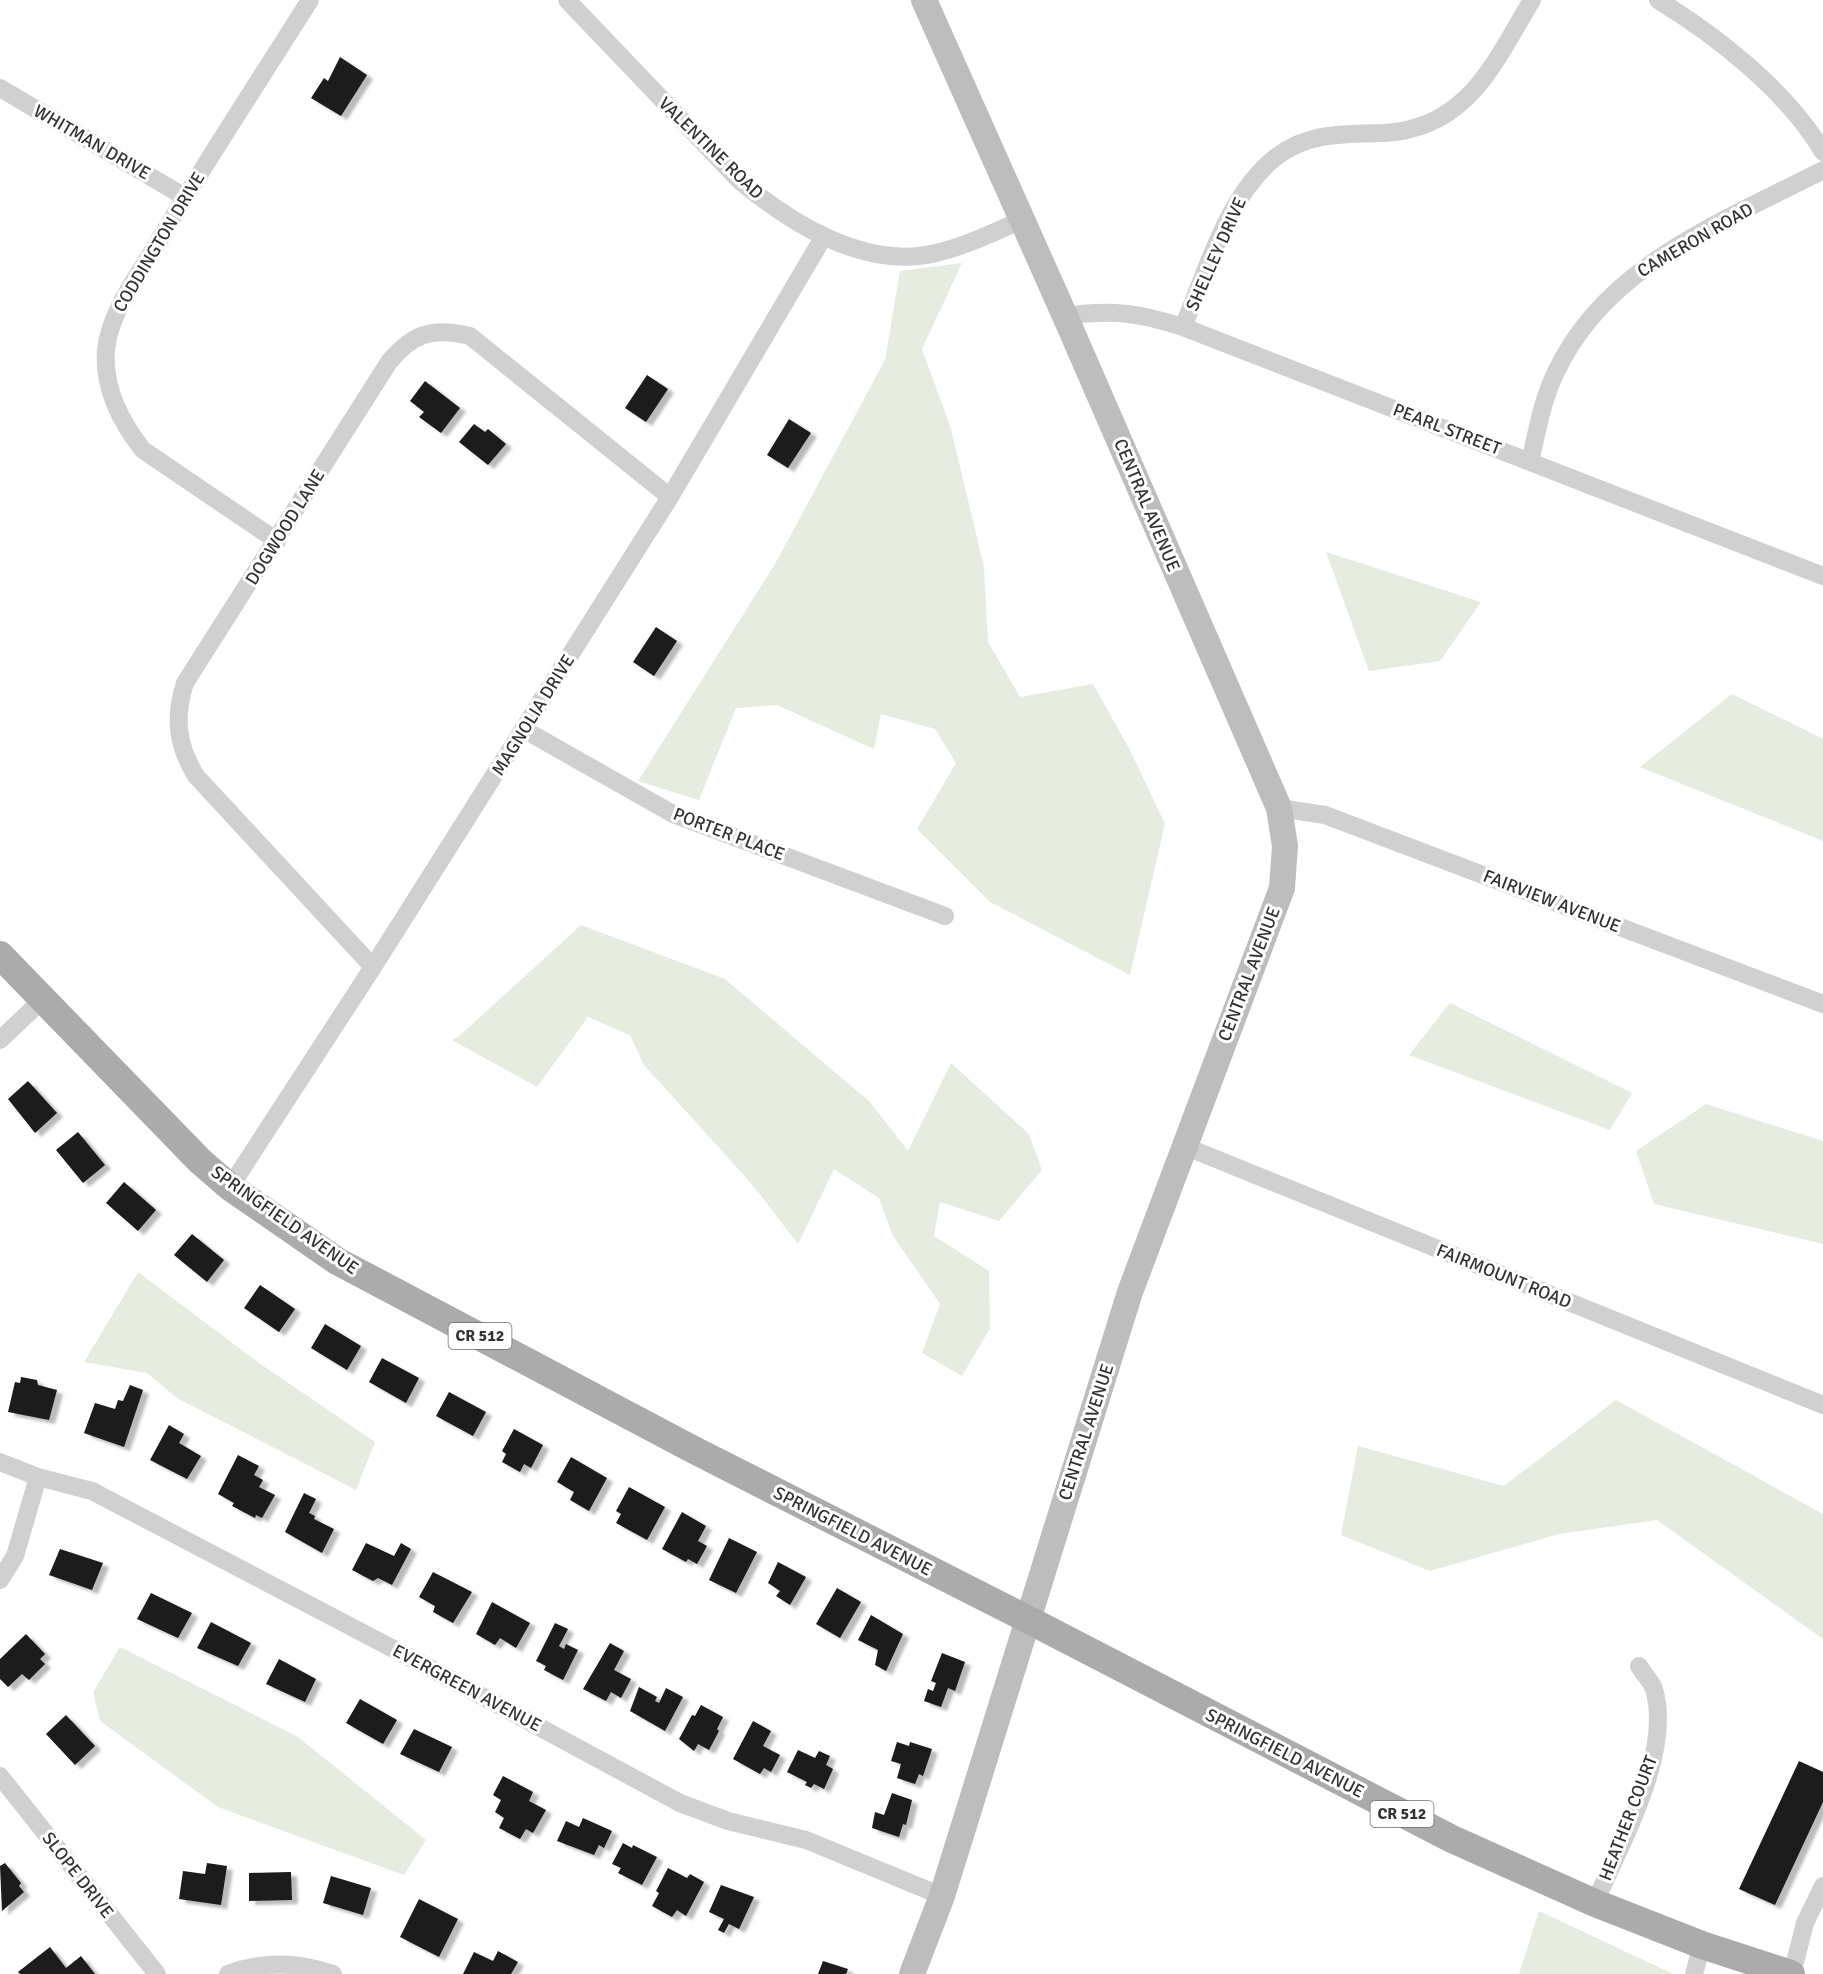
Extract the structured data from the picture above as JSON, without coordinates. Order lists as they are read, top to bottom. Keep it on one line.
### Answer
{"streets":{"main road":["SPRINGFIELD AVENUE","CR 512"],"street":["WHITMAN DRIVE","VALENTINE ROAD","CAMERON ROAD","CODDINGTON DRIVE","SHELLEY DRIVE","PEARL STREET","CENTRAL AVENUE","DOGWOOD LANE","MAGNOLIA DRIVE","PORTER PLACE","FAIRVIEW AVENUE","FAIRMOUNT ROAD","EVERGREEN AVENUE","HEATHER COURT","SLOPE DRIVE"]},"crossings":[["WHITMAN DRIVE","CODDINGTON DRIVE"],["VALENTINE ROAD","CENTRAL AVENUE"],["VALENTINE ROAD","MAGNOLIA DRIVE"],["CAMERON ROAD","PEARL STREET"],["CODDINGTON DRIVE","DOGWOOD LANE"],["SHELLEY DRIVE","PEARL STREET"],["PEARL STREET","CENTRAL AVENUE"],["CENTRAL AVENUE","FAIRVIEW AVENUE"],["CENTRAL AVENUE","SPRINGFIELD AVENUE"],["CENTRAL AVENUE","FAIRMOUNT ROAD"],["CENTRAL AVENUE","EVERGREEN AVENUE"],["DOGWOOD LANE","MAGNOLIA DRIVE"],["MAGNOLIA DRIVE","PORTER PLACE"],["MAGNOLIA DRIVE","SPRINGFIELD AVENUE"],["SPRINGFIELD AVENUE","HEATHER COURT"]]}
